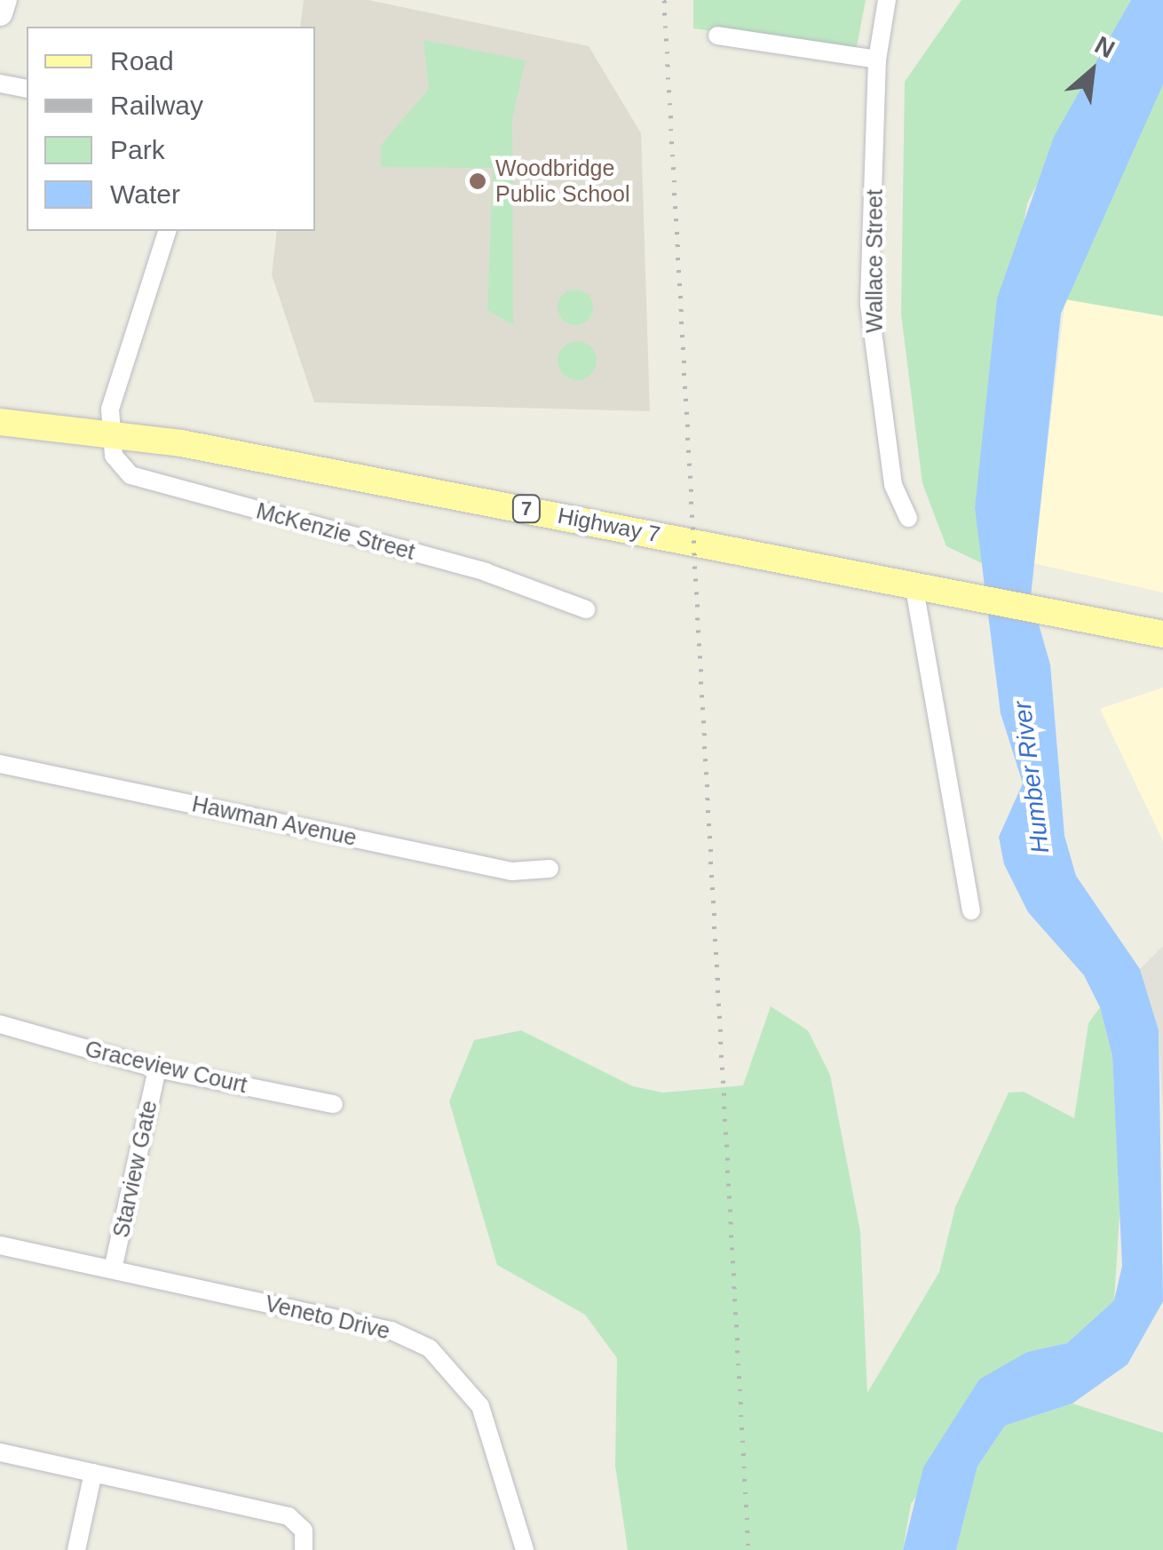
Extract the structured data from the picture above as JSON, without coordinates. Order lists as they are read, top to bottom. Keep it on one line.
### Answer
{"streets":{"main road":["7","Highway 7"],"street":["Wallace Street","McKenzie Street","Hawman Avenue","Graceview Court","Starview Gate","Veneto Drive"]},"crossings":[["Highway 7","McKenzie Street"],["Graceview Court","Starview Gate"],["Starview Gate","Veneto Drive"]],"water":["Humber River"],"places":["Woodbridge Public School"],"legend":["Road","Railway","Park","Water"],"north":"top right"}
